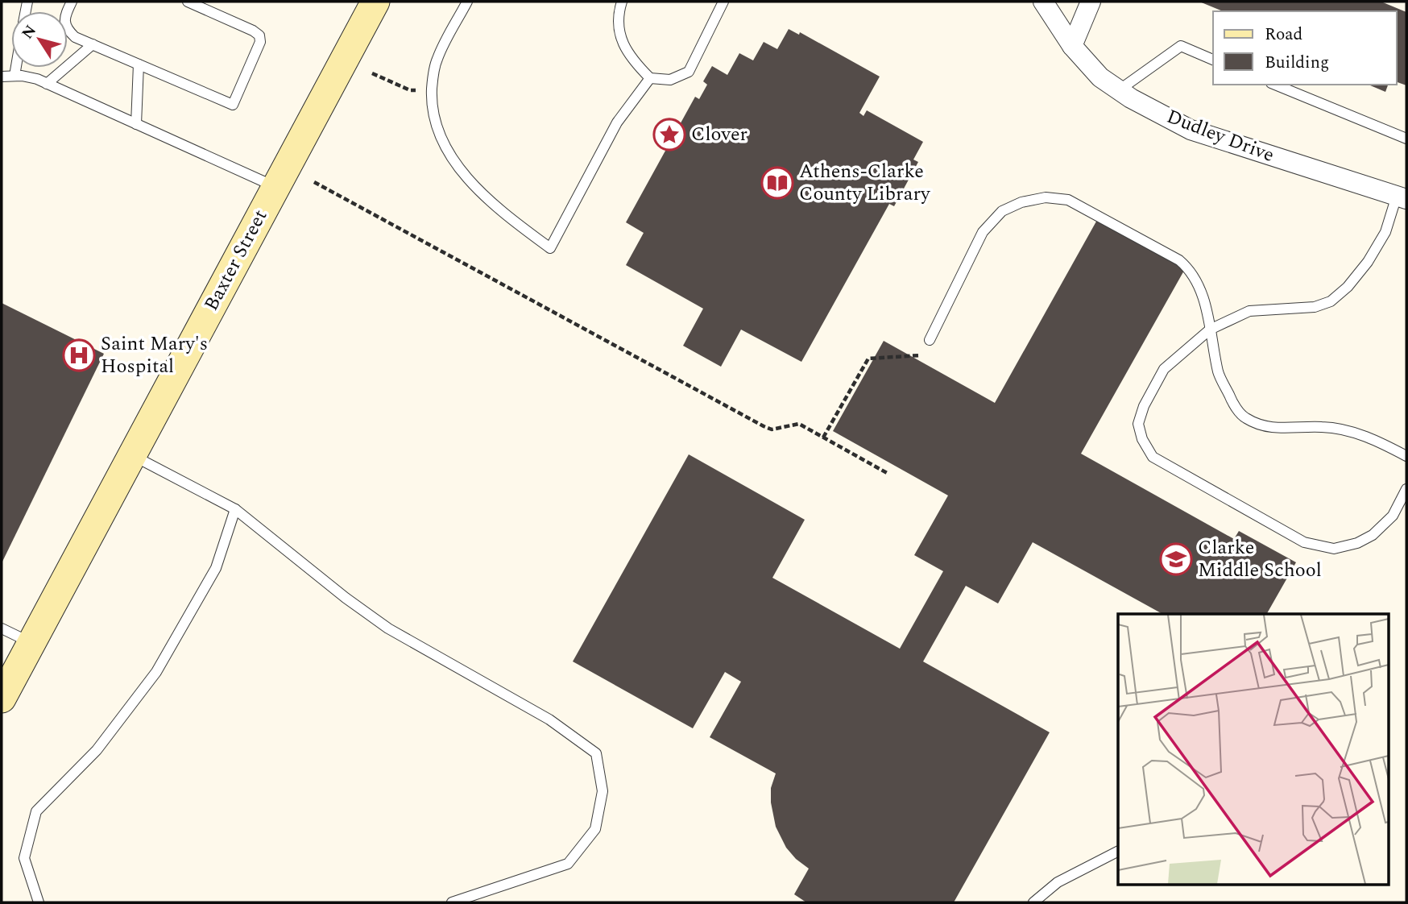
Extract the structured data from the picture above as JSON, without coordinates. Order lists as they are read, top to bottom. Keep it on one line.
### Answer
{"streets":{"main road":["Baxter Street"],"street":["Dudley Drive"]},"places":{"place":["Clover"],"library":["Athens-Clarke County Library"],"hospital":["Saint Mary's Hospital"],"school or university":["Clarke Middle School"]},"legend":["Road","Building"],"north":"top left"}
